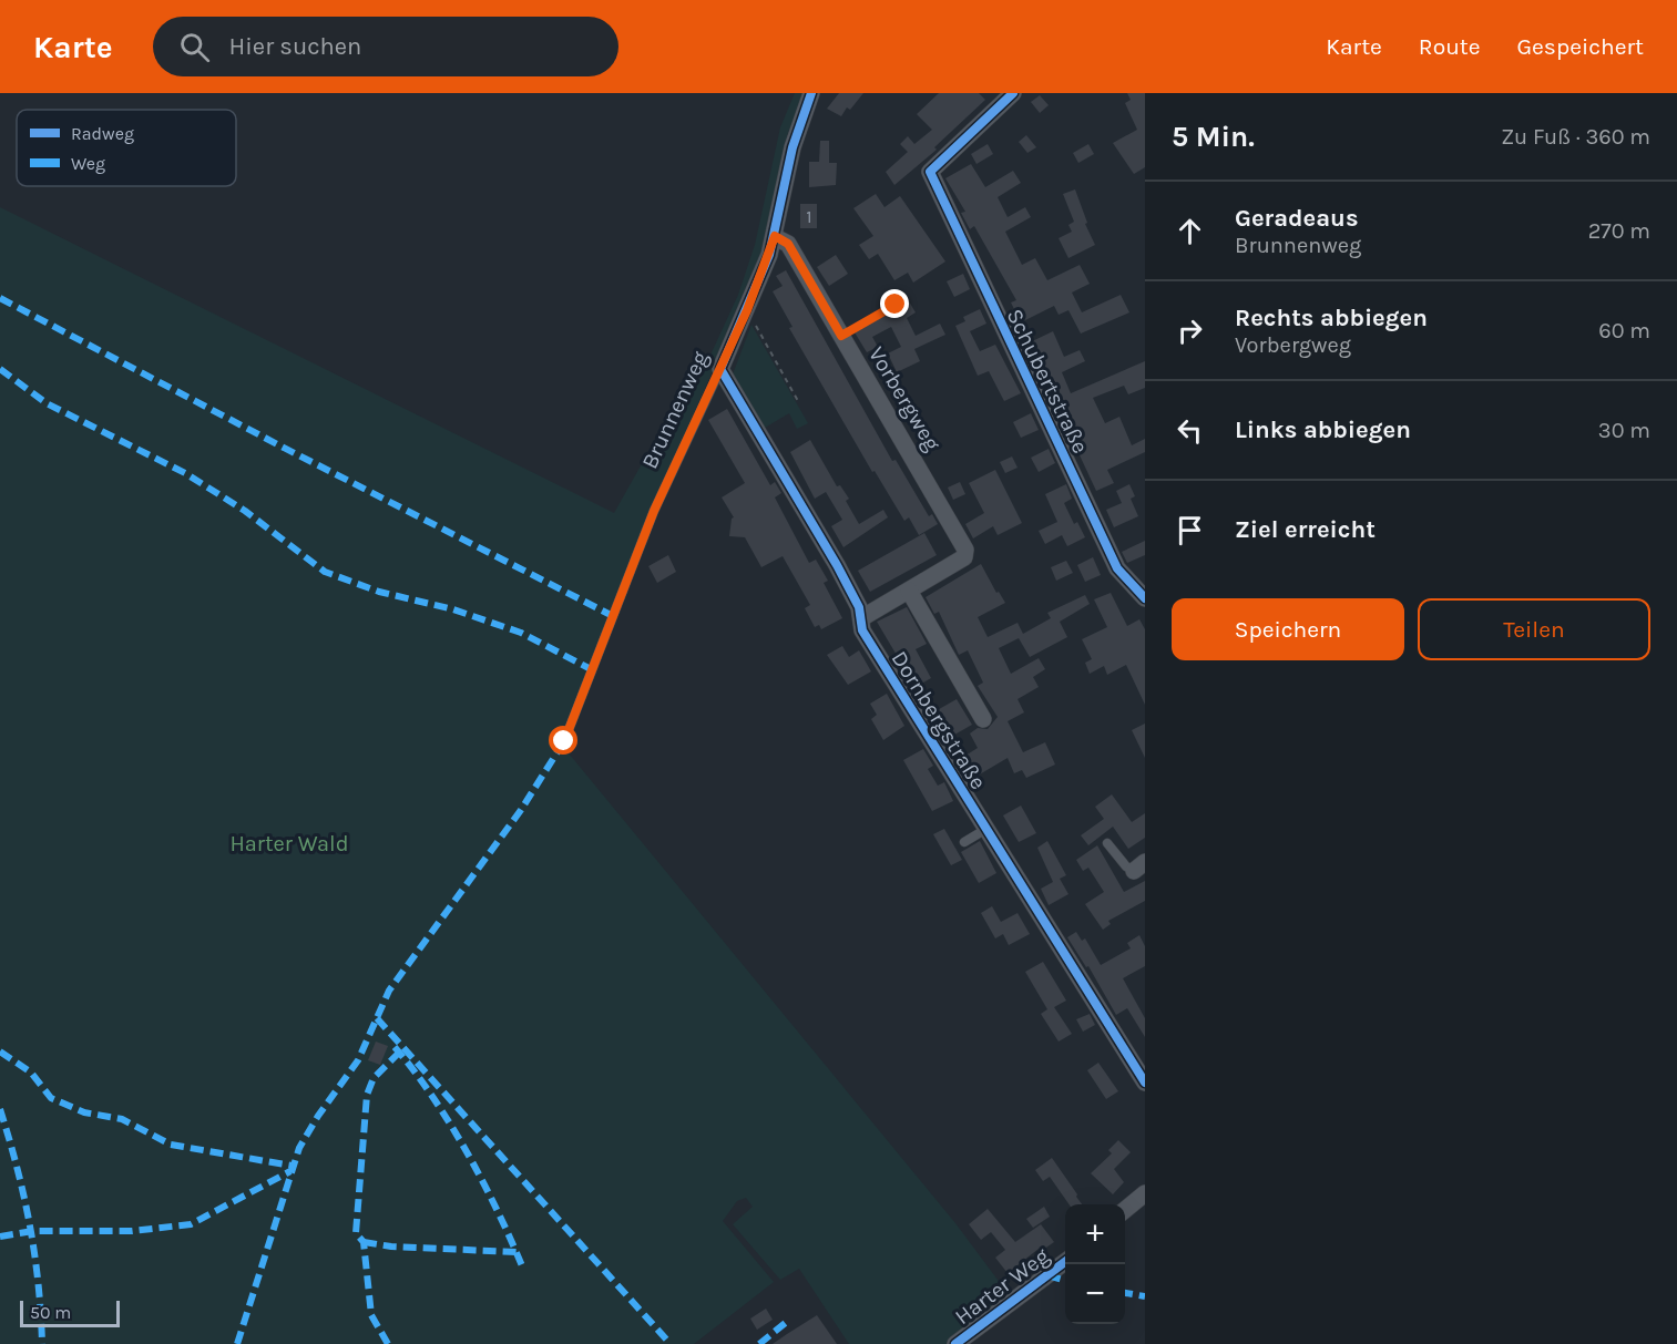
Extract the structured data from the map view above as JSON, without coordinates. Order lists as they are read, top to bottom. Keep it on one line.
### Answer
{"streets":{"street":["Schubertstraße","Vorbergweg","Brunnenweg","Dornbergstraße","Harter Weg"]},"crossings":[["Vorbergweg","Brunnenweg"],["Vorbergweg","Dornbergstraße"],["Brunnenweg","Dornbergstraße"]],"parks":["Harter Wald"],"house_numbers":["1"],"legend":["Radweg","Weg"],"scale_bar":"50 m","page":{"header":"Karte","search":"Hier suchen","nav":["Karte","Route","Gespeichert"],"heading":["5 Min.","Zu Fuß · 360 m"],"list":[["Geradeaus","Brunnenweg","270 m"],["Rechts abbiegen","Vorbergweg","60 m"],["Links abbiegen","30 m"],"Ziel erreicht"],"buttons":["Speichern","Teilen"],"map_buttons":["+","−"],"scale":"50 m"}}
